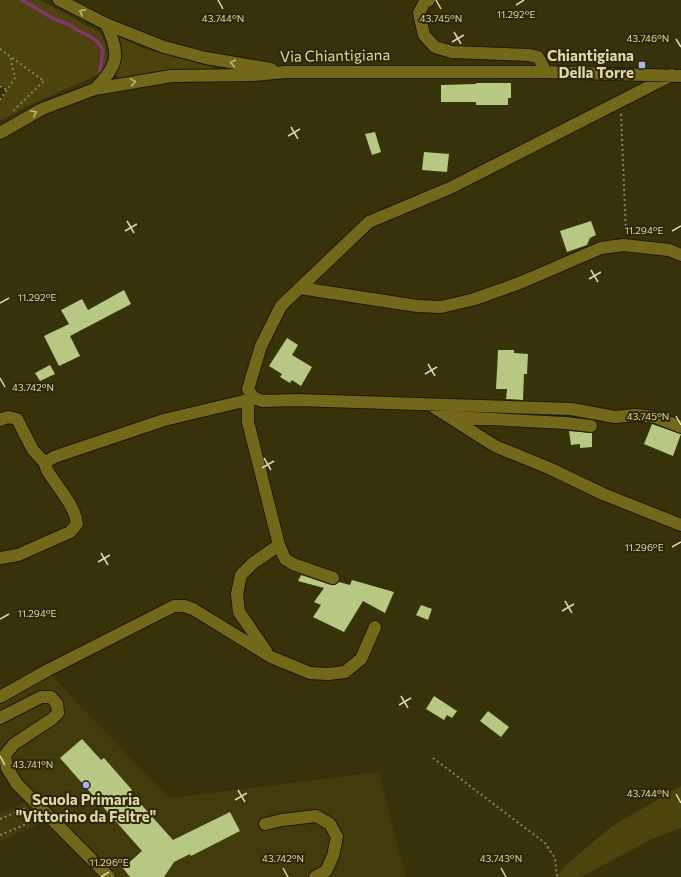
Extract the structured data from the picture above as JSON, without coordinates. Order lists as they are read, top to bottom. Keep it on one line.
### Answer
{"streets":{"street":["Via Chiantigiana"]},"one_way":["Via Chiantigiana"],"places":{"transit":["Chiantigiana Della Torre"],"other":["Scuola Primaria \"Vittorino da Feltre\""]},"coordinates":["11.292°E","43.744°N","43.745°N","43.746°N","11.294°E","43.742°N","11.296°E","43.741°N","43.743°N"]}
